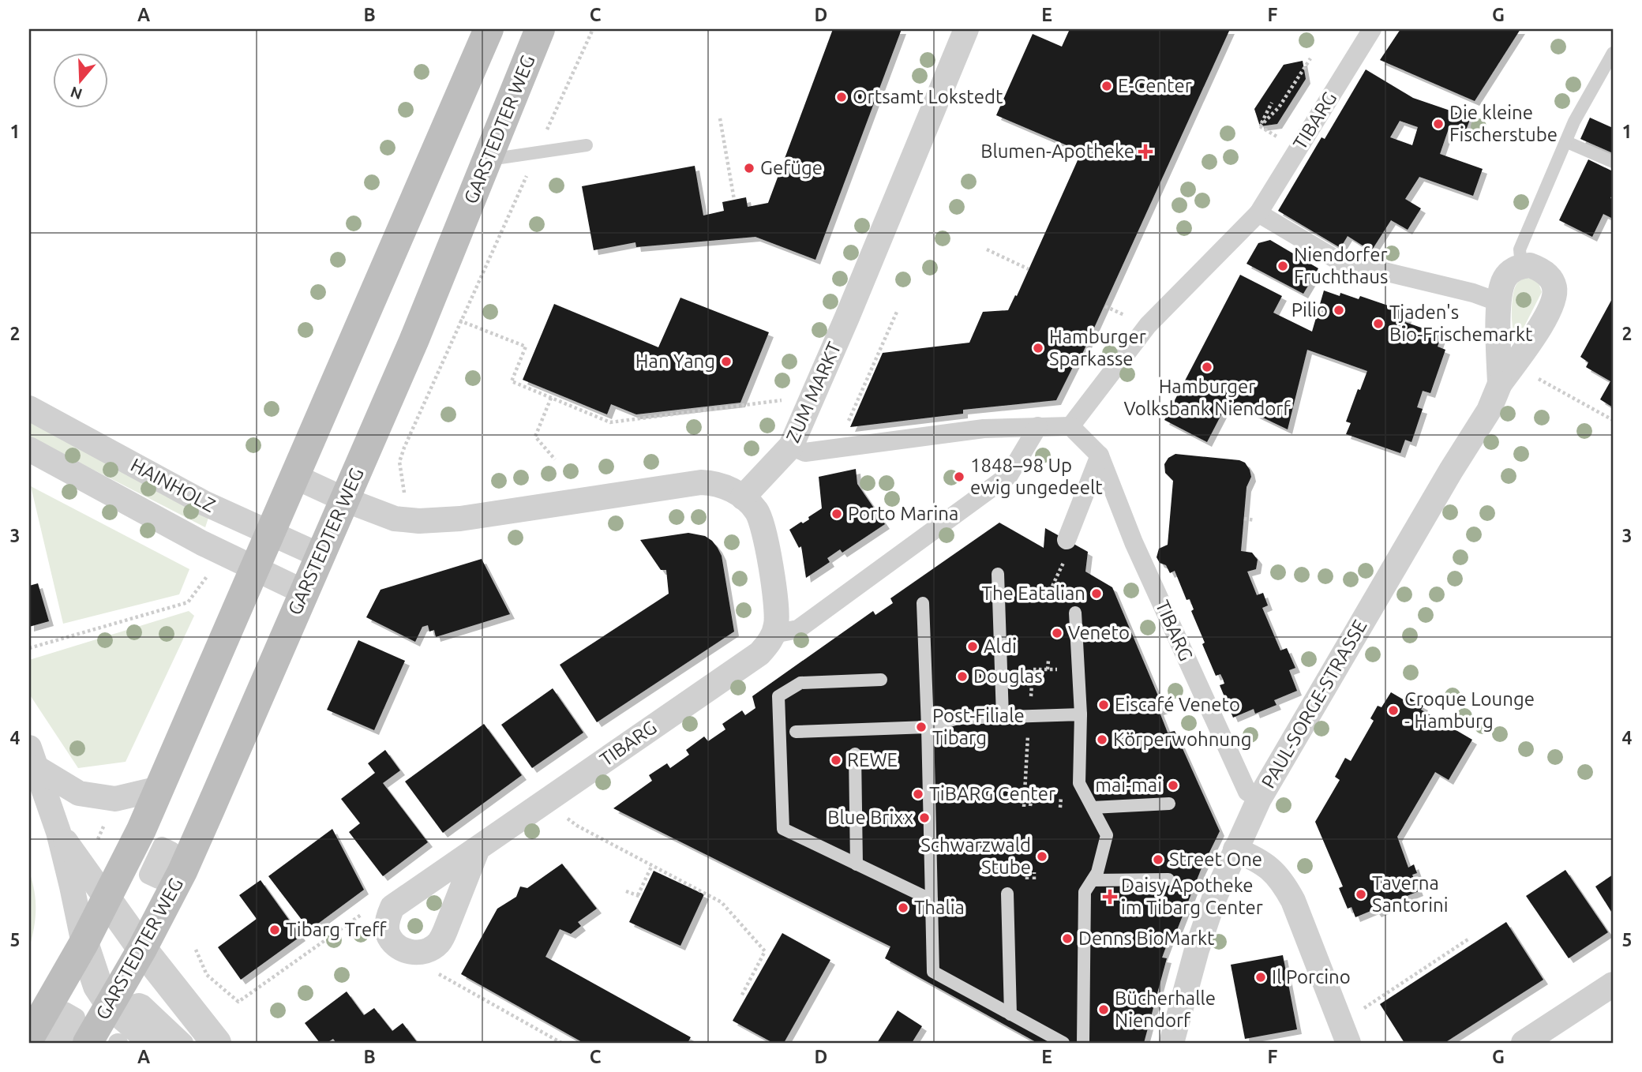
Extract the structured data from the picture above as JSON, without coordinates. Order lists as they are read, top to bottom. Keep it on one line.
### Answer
{"streets":{"main road":["GARSTEDTER WEG"],"street":["TIBARG","ZUM MARKT","HAINHOLZ","PAUL-SORGE-STRASSE"]},"crossings":[["TIBARG","PAUL-SORGE-STRASSE"],["GARSTEDTER WEG","HAINHOLZ"]],"places":{"other":["E-Center","Ortsamt Lokstedt","Die kleine Fischerstube","Gefüge","Niendorfer Fruchthaus","Pilio","Tjaden's Bio-Frischemarkt","Hamburger Sparkasse","Han Yang","Hamburger Volksbank Niendorf","1848–98 Up ewig ungedeelt","Porto Marina","The Eatalian","Veneto","Aldi","Douglas","Eiscafé Veneto","Croque Lounge - Hamburg","Post-Filiale Tibarg","Körperwohnung","REWE","mai-mai","TiBARG Center","Blue Brixx","Schwarzwald Stube","Street One","Taverna Santorini","Thalia","Tibarg Treff","Denns BioMarkt","Il Porcino","Bücherhalle Niendorf"],"health":["Blumen-Apotheke","Daisy Apotheke im Tibarg Center"]},"north":"bottom","grid":{"columns":["A","B","C","D","E","F","G"],"rows":["1","2","3","4","5"]}}
